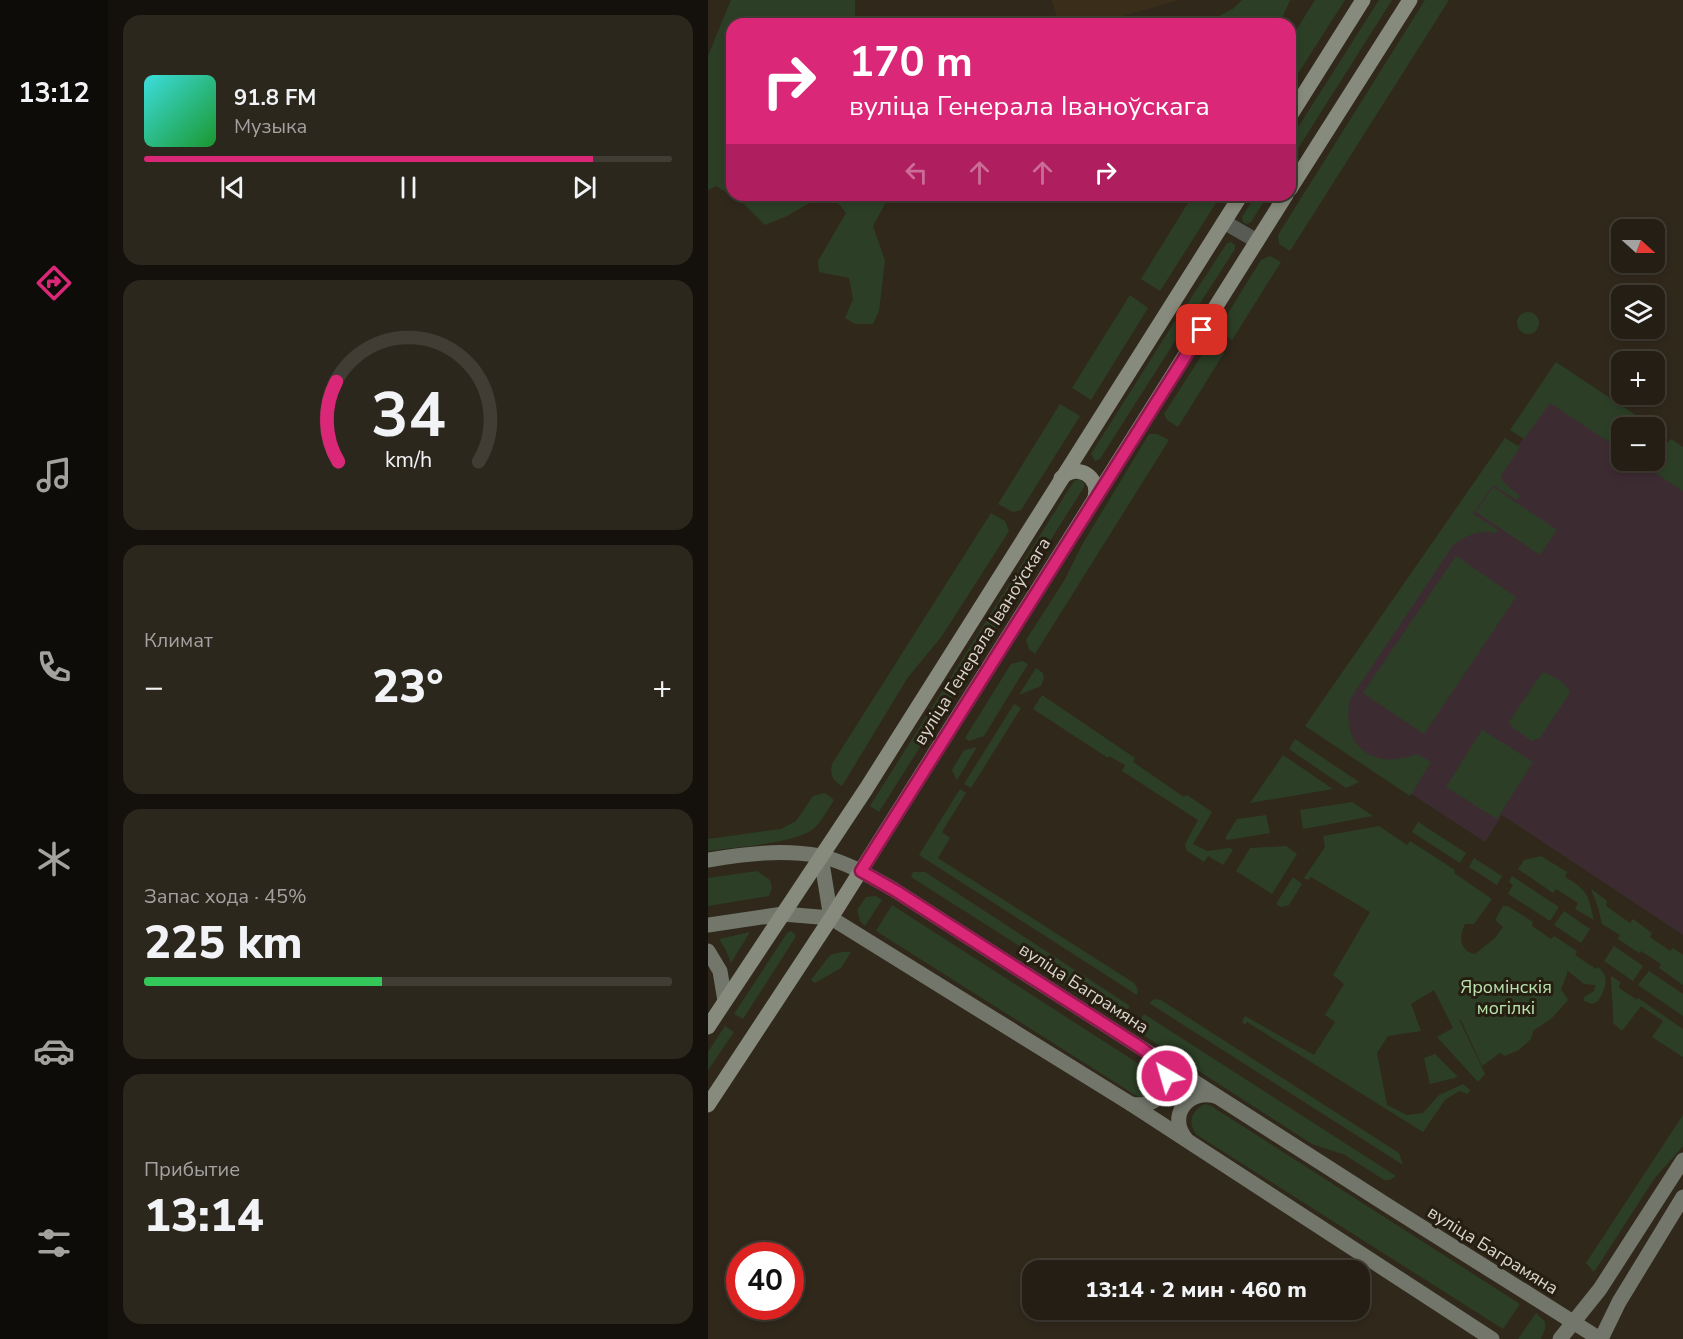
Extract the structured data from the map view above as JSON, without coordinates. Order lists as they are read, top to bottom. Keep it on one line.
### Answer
{"streets":{"main road":["вуліца Генерала Іваноўскага"],"street":["вуліца Баграмяна"]},"crossings":[["вуліца Генерала Іваноўскага","вуліца Баграмяна"]],"parks":["Яромінскія могілкі"],"north":"right","page":{"tabs":"13:12","turn":["170 m","вуліца Генерала Іваноўскага"],"song":["91.8 FM","Музыка"],"map_buttons":["+","−"],"tile":["Климат",["Запас хода · 45%","225 km"],["Прибытие","13:14"]],"heat":["−","23°","+"],"limit":"40","trip":"13:14 · 2 мин · 460 m","gauge":["34","km/h"]}}
